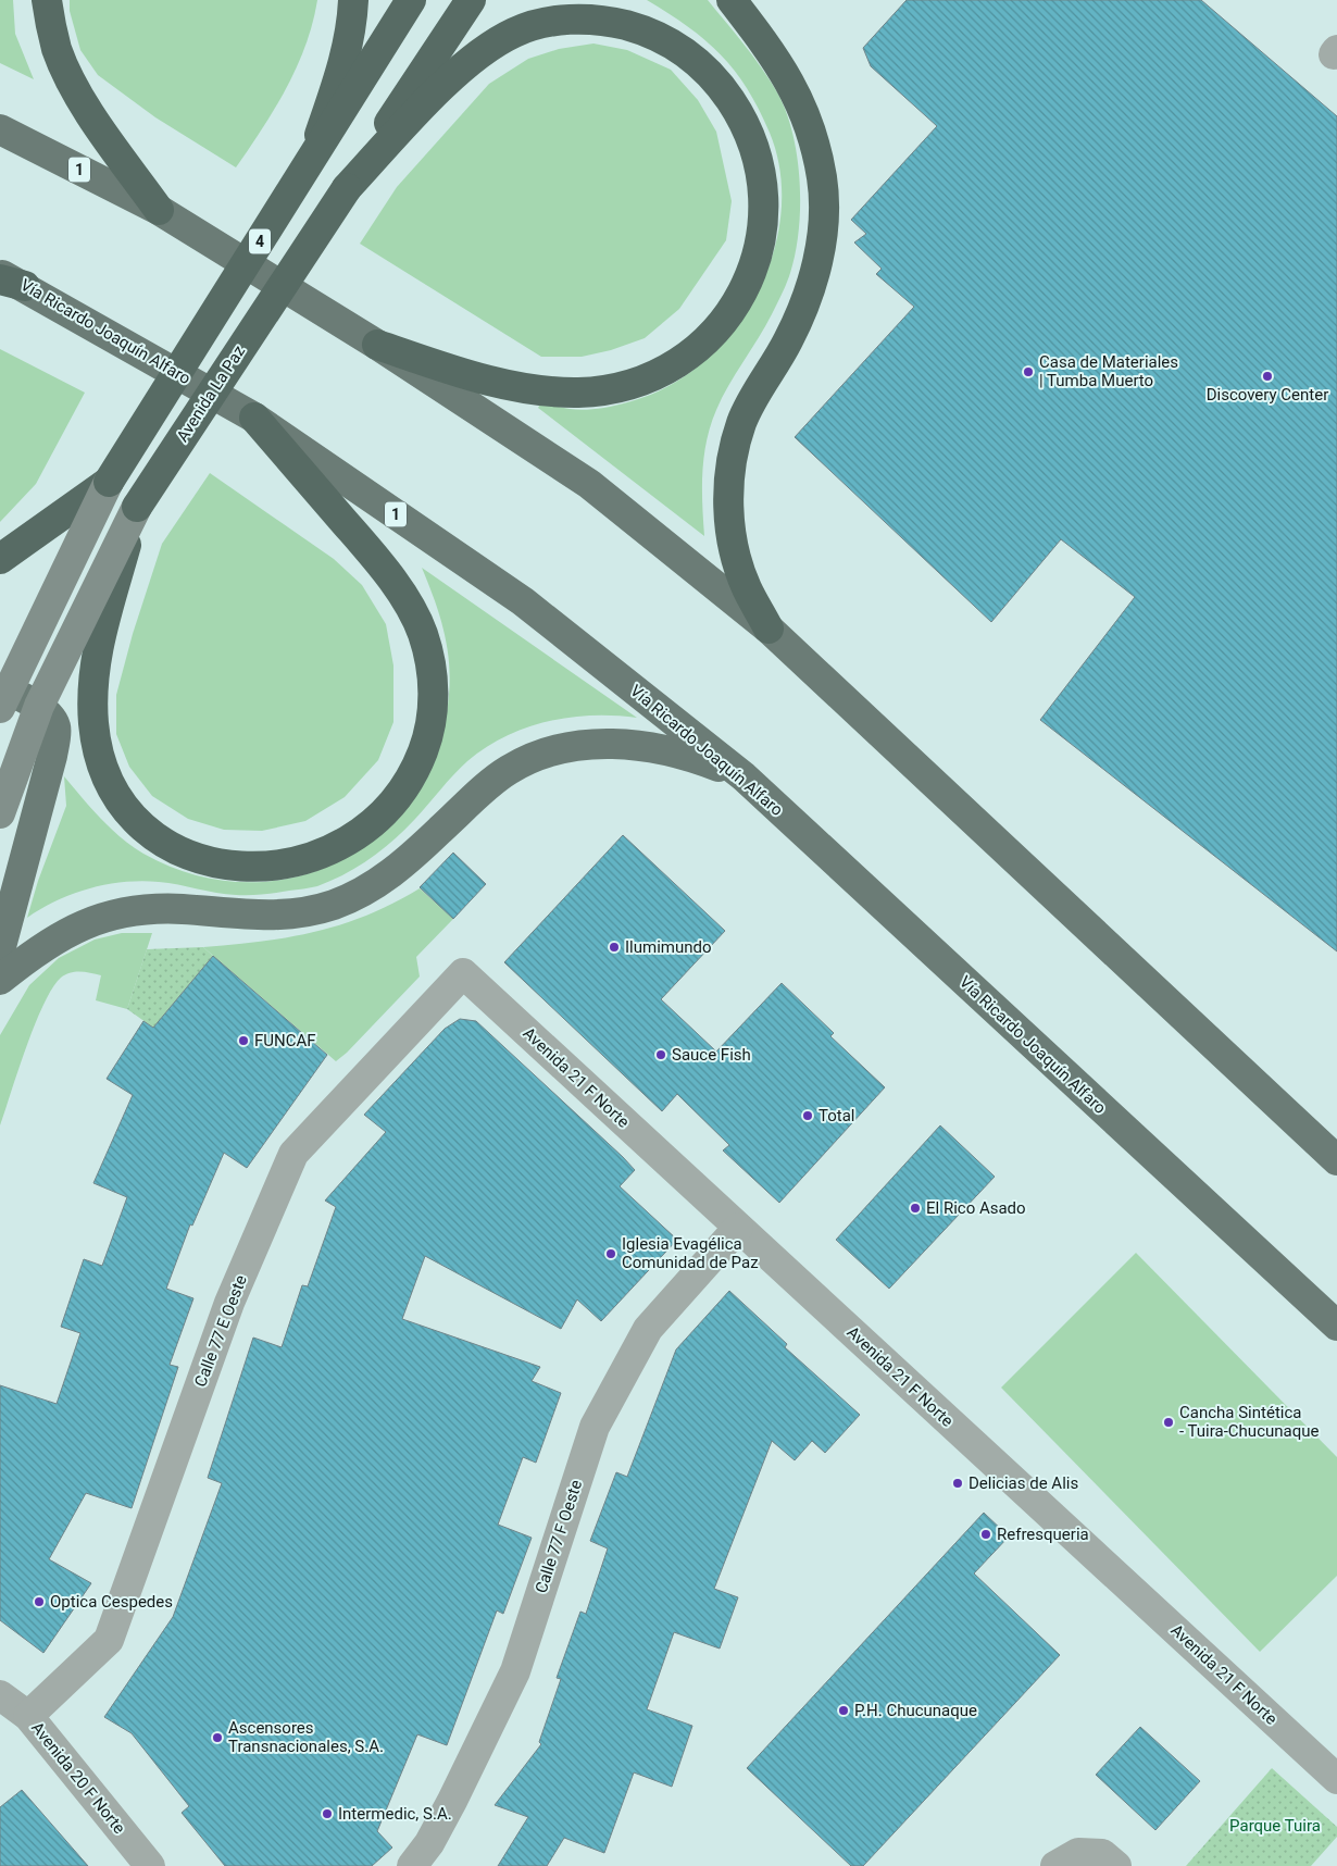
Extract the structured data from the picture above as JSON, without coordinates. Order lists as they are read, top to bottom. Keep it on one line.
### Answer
{"streets":{"highway":["4","Avenida La Paz"],"main road":["1","Vía Ricardo Joaquín Alfaro"],"street":["Avenida 21 F Norte","Calle 77 E Oeste","Calle 77 F Oeste","Avenida 20 F Norte"]},"crossings":[["Avenida 21 F Norte","Calle 77 E Oeste"],["Avenida 21 F Norte","Calle 77 F Oeste"],["Calle 77 E Oeste","Avenida 20 F Norte"]],"parks":["Parque Tuira"],"places":["Casa de Materiales | Tumba Muerto","Discovery Center","Ilumimundo","FUNCAF","Sauce Fish","Total","El Rico Asado","Iglesia Evagélica Comunidad de Paz","Cancha Sintética - Tuira-Chucunaque","Delicias de Alis","Refresqueria","Optica Cespedes","P.H. Chucunaque","Ascensores Transnacionales, S.A.","Intermedic, S.A."]}
